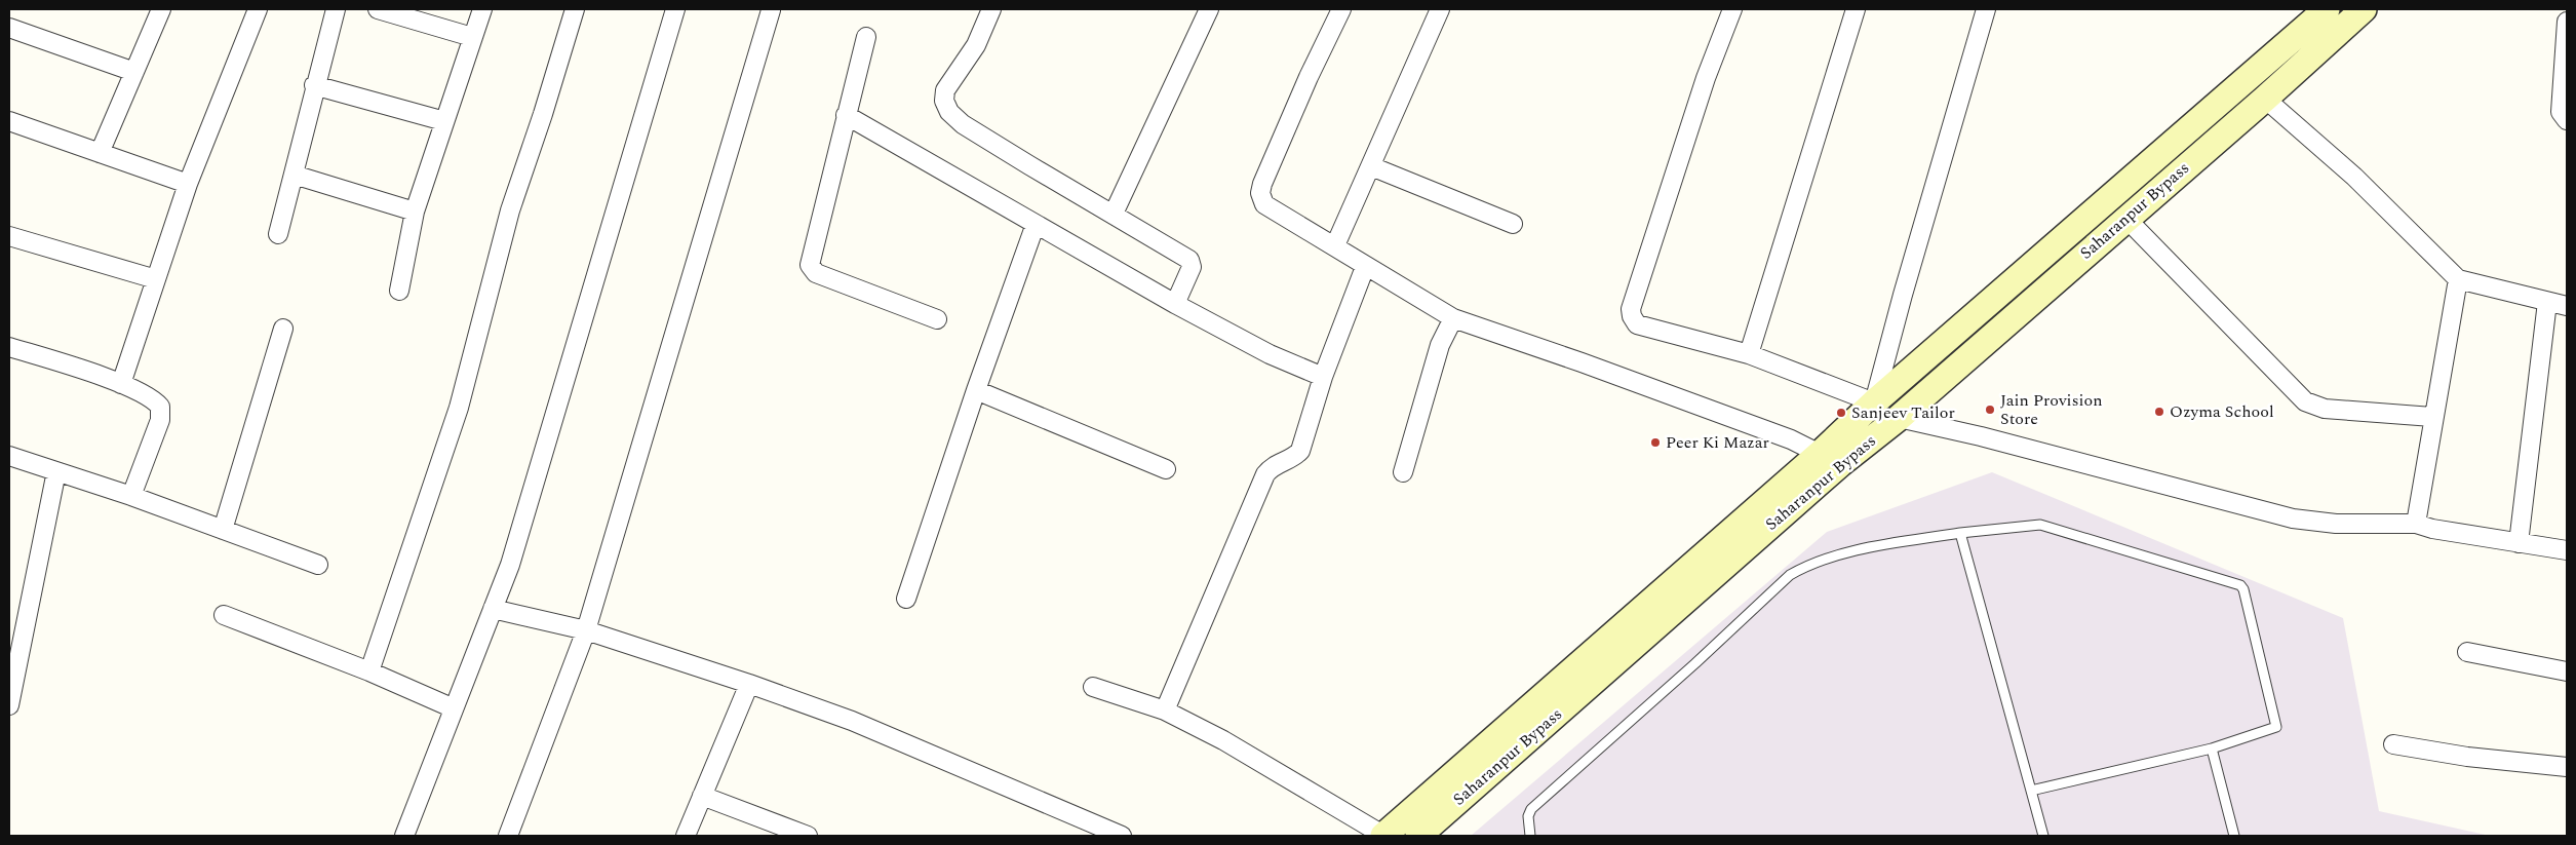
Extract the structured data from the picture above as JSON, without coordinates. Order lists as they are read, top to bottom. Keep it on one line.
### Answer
{"streets":{"main road":["Saharanpur Bypass"]},"places":["Jain Provision Store","Ozyma School","Sanjeev Tailor","Peer Ki Mazar"]}
